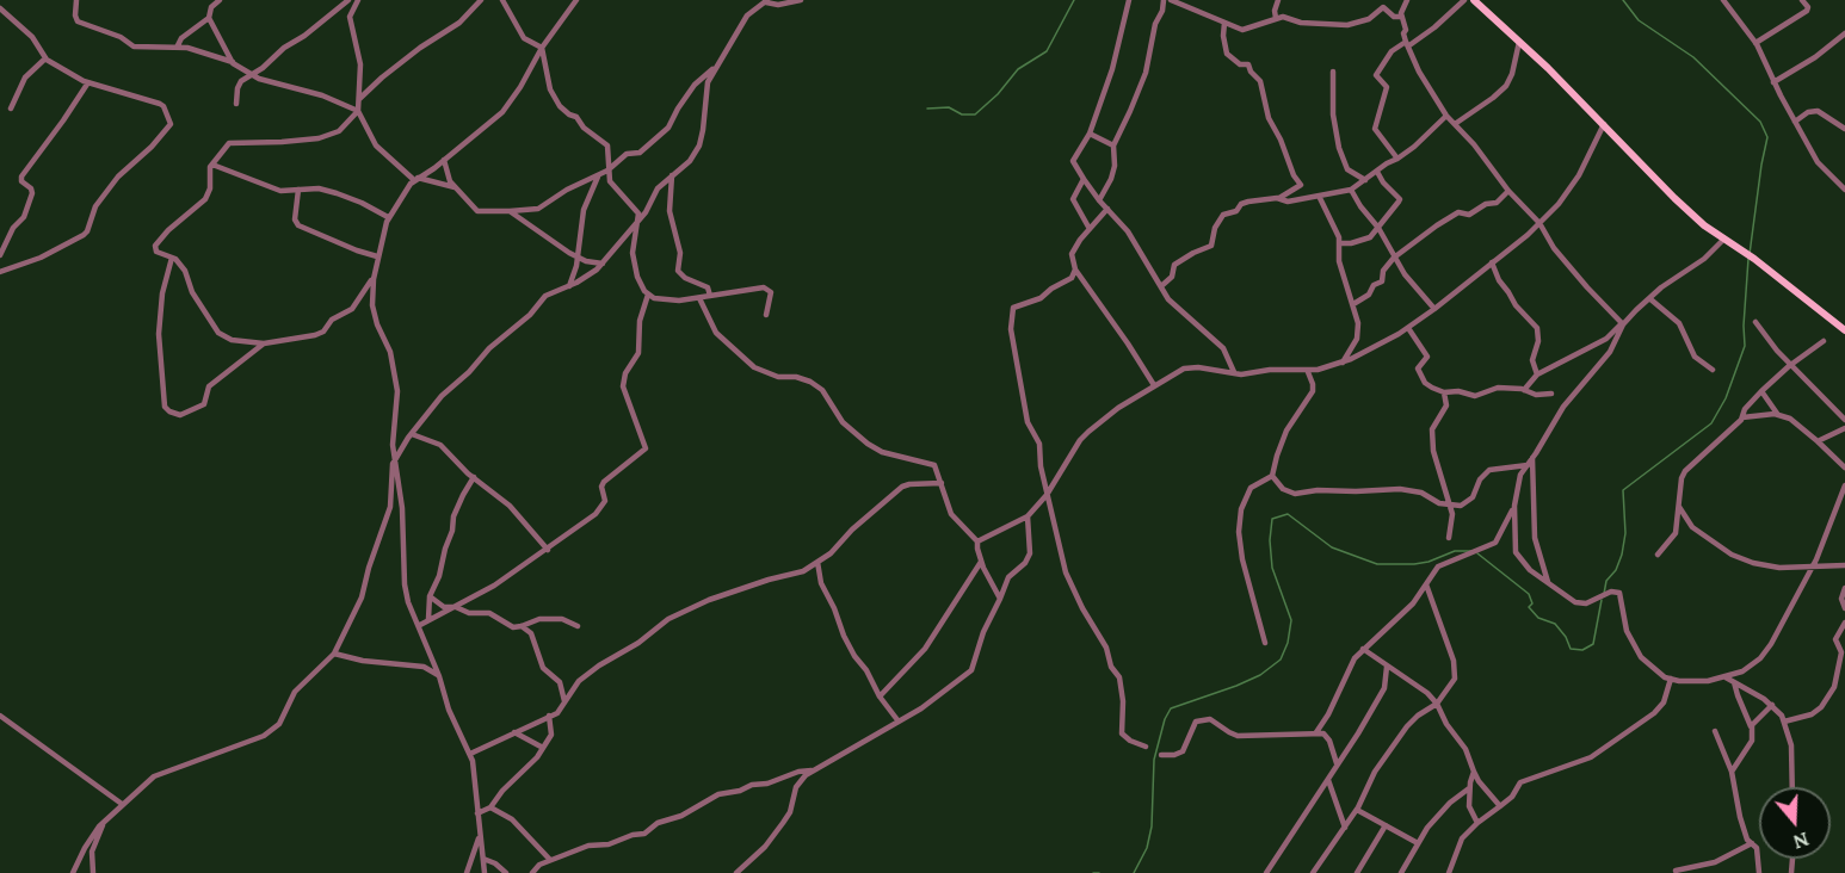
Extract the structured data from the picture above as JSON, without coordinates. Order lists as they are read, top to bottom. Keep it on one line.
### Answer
{"north":"bottom"}
